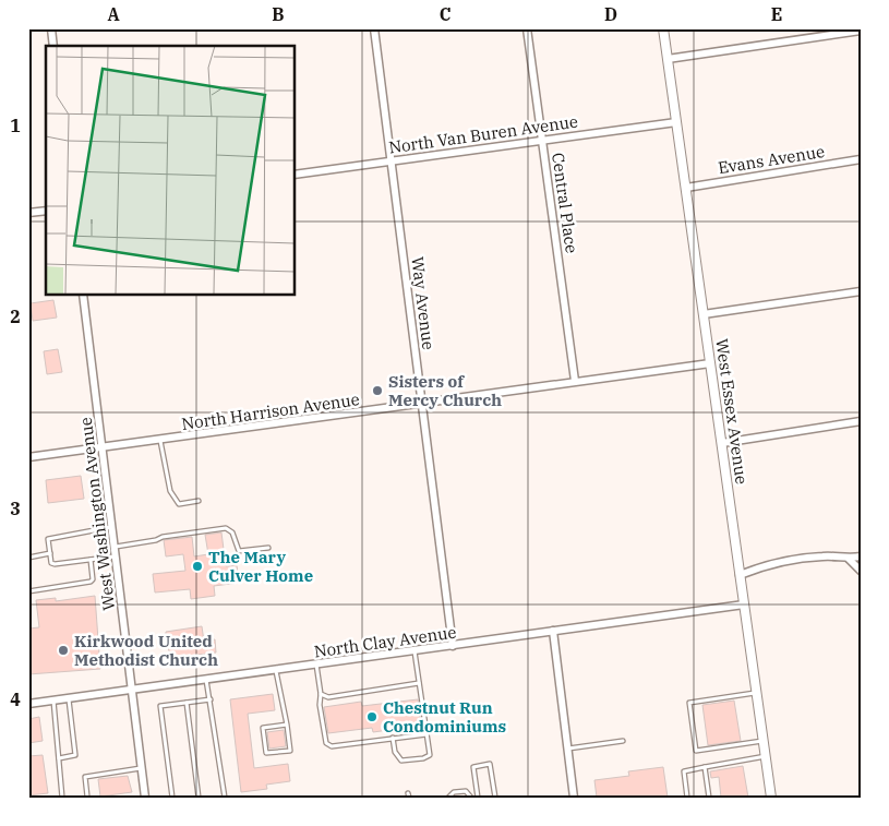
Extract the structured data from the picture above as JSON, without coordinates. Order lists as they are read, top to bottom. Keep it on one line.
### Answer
{"streets":{"street":["North Van Buren Avenue","Evans Avenue","Central Place","Way Avenue","North Harrison Avenue","West Essex Avenue","West Washington Avenue","North Clay Avenue"]},"crossings":[["North Van Buren Avenue","Central Place"],["North Van Buren Avenue","Way Avenue"],["North Van Buren Avenue","West Essex Avenue"],["Evans Avenue","West Essex Avenue"],["Central Place","North Harrison Avenue"],["Way Avenue","North Harrison Avenue"],["Way Avenue","North Clay Avenue"],["North Harrison Avenue","West Essex Avenue"],["North Harrison Avenue","West Washington Avenue"],["West Essex Avenue","North Clay Avenue"],["West Washington Avenue","North Clay Avenue"]],"places":["Sisters of Mercy Church","The Mary Culver Home","Kirkwood United Methodist Church","Chestnut Run Condominiums"],"grid":{"columns":["A","B","C","D","E"],"rows":["1","2","3","4"]}}
